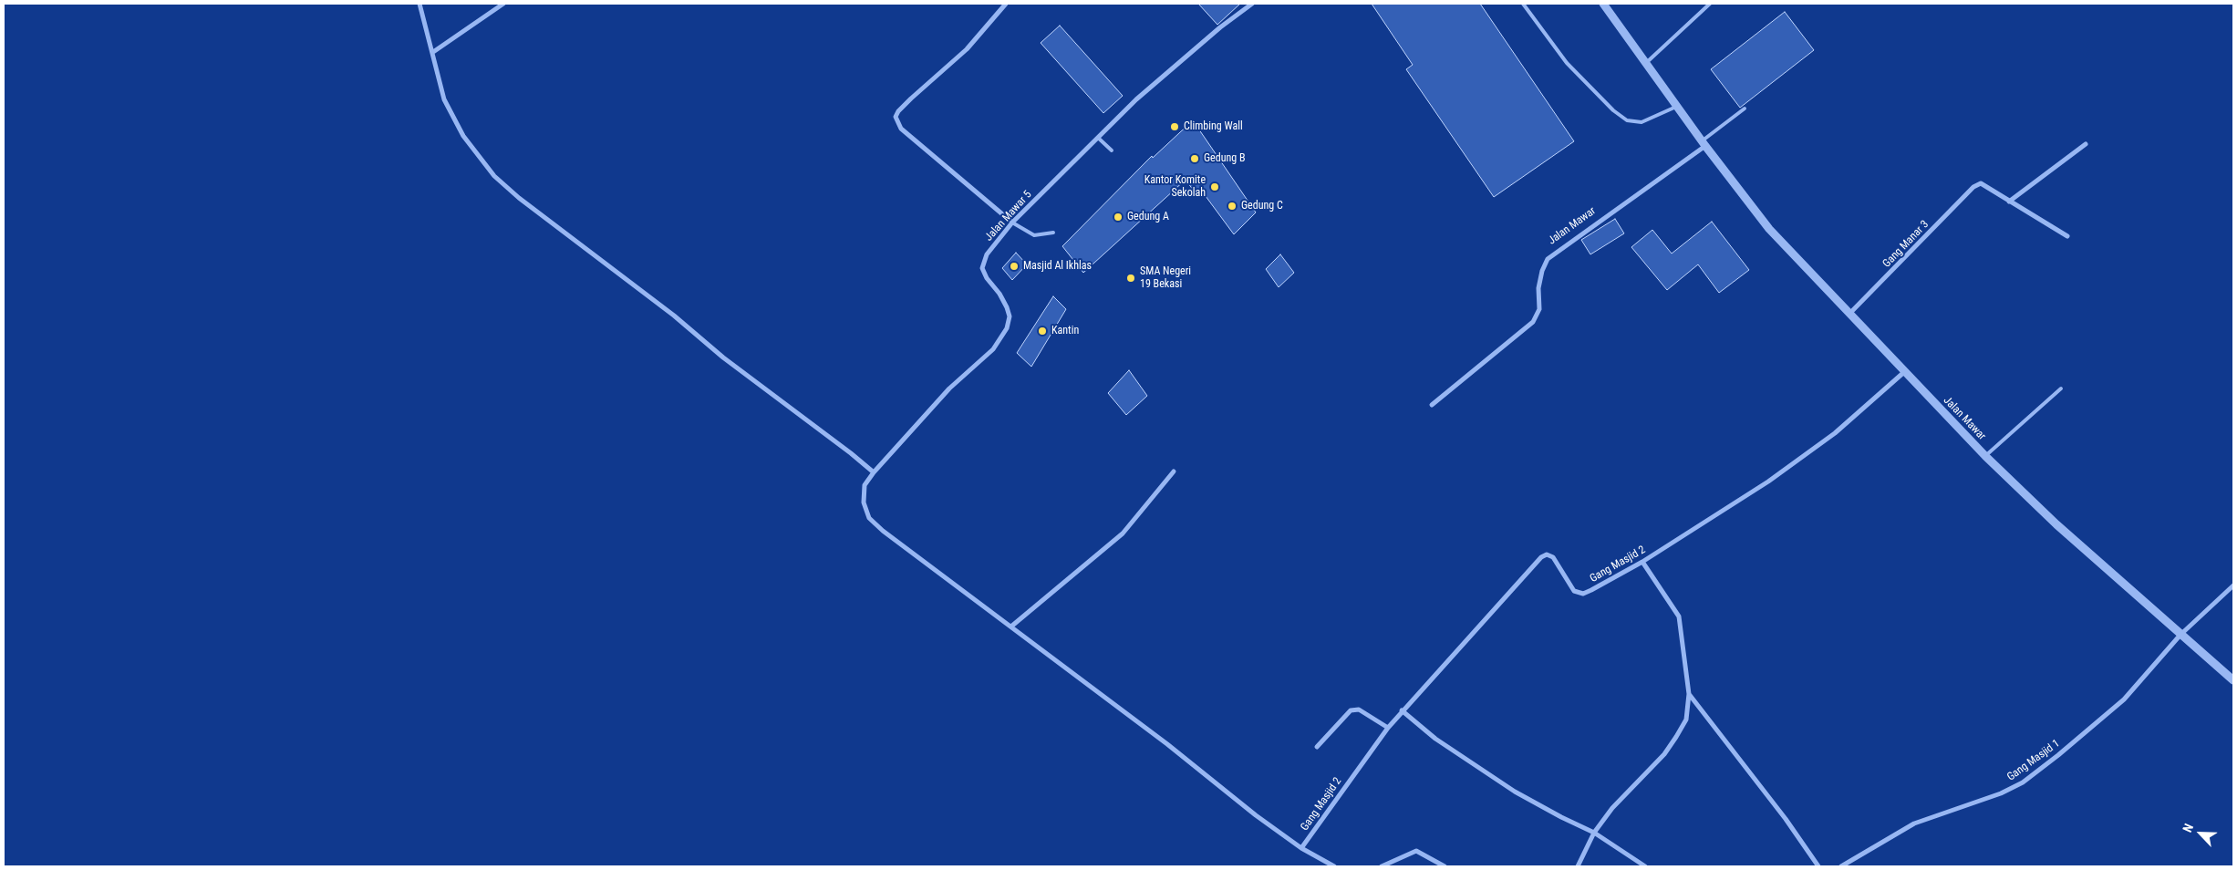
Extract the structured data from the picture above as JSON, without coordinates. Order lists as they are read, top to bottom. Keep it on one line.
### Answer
{"streets":{"street":["Jalan Mawar 5","Jalan Mawar","Gang Manar 3","Gang Masjid 2","Gang Masjid 1"]},"crossings":[["Jalan Mawar","Gang Manar 3"],["Jalan Mawar","Gang Masjid 2"],["Jalan Mawar","Gang Masjid 1"]],"places":["Climbing Wall","Gedung B","Kantor Komite Sekolah","Gedung C","Gedung A","Masjid Al Ikhlas","SMA Negeri 19 Bekasi","Kantin"],"north":"top left"}
